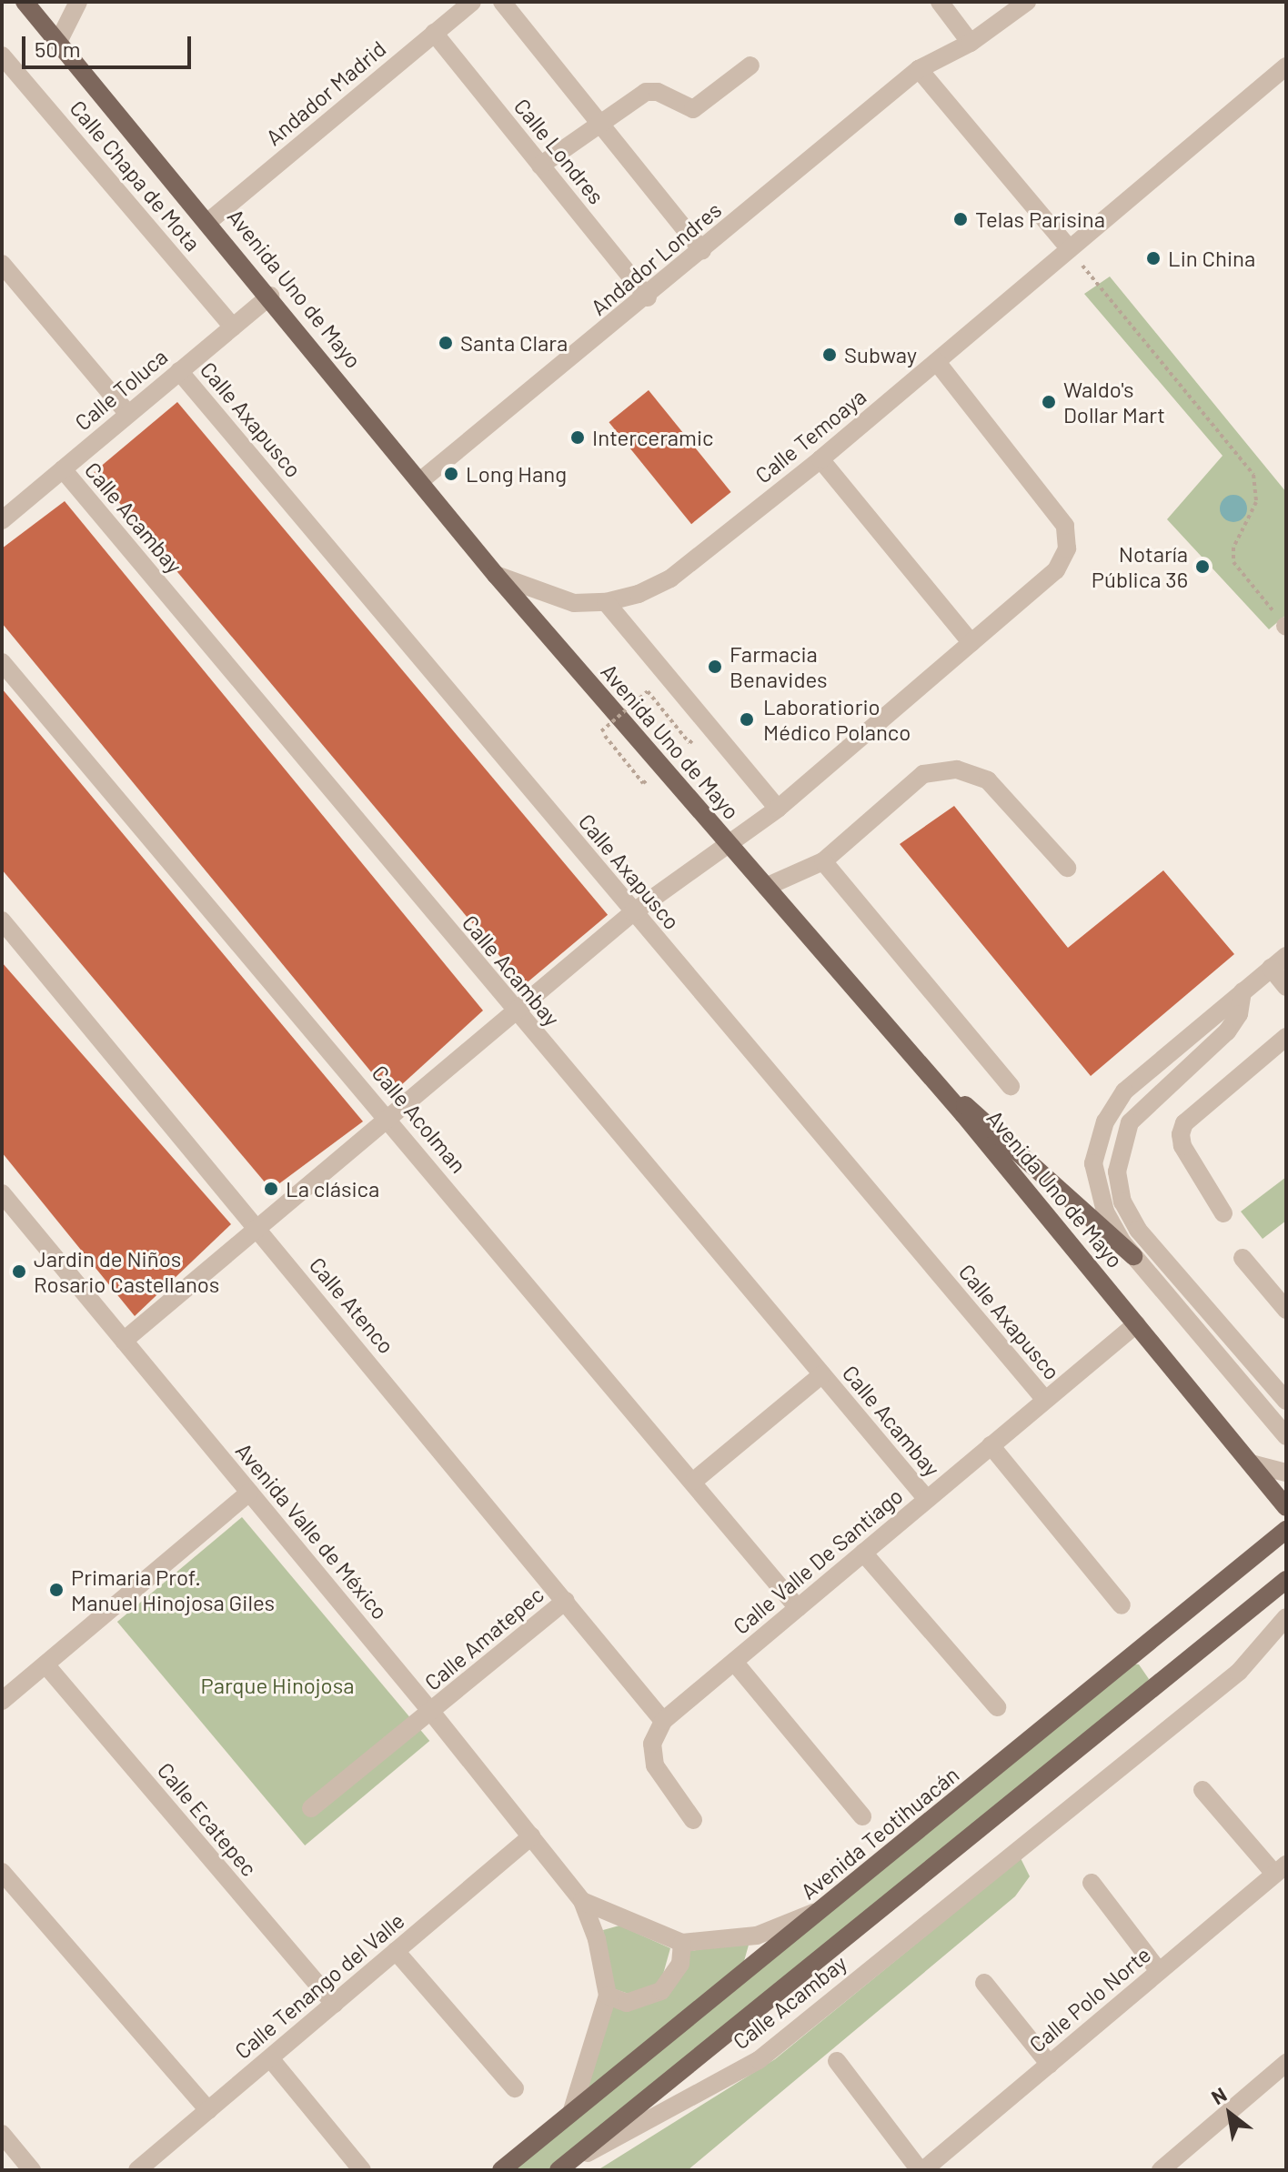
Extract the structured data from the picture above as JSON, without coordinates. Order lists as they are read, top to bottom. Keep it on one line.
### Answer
{"streets":{"main road":["Avenida Uno de Mayo","Avenida Teotihuacán"],"street":["Andador Madrid","Calle Londres","Calle Chapa de Mota","Andador Londres","Calle Toluca","Calle Axapusco","Calle Temoaya","Calle Acambay","Calle Acolman","Calle Atenco","Avenida Valle de México","Calle Valle De Santiago","Calle Amatepec","Calle Ecatepec","Calle Tenango del Valle","Calle Polo Norte"]},"crossings":[["Andador Madrid","Calle Londres"],["Andador Madrid","Avenida Uno de Mayo"],["Calle Londres","Andador Londres"],["Calle Chapa de Mota","Calle Toluca"],["Andador Londres","Avenida Uno de Mayo"],["Avenida Uno de Mayo","Calle Toluca"],["Avenida Uno de Mayo","Calle Temoaya"],["Avenida Uno de Mayo","Calle Valle De Santiago"],["Calle Toluca","Calle Axapusco"],["Calle Toluca","Calle Acambay"],["Calle Axapusco","Calle Valle De Santiago"],["Calle Acambay","Calle Valle De Santiago"],["Calle Acolman","Calle Valle De Santiago"],["Calle Atenco","Calle Valle De Santiago"],["Calle Atenco","Calle Amatepec"],["Avenida Valle de México","Calle Amatepec"],["Avenida Valle de México","Avenida Teotihuacán"],["Avenida Valle de México","Calle Tenango del Valle"],["Calle Ecatepec","Calle Tenango del Valle"]],"parks":["Parque Hinojosa"],"places":["Telas Parisina","Lin China","Santa Clara","Subway","Waldo's Dollar Mart","Interceramic","Long Hang","Notaría Pública 36","Farmacia Benavides","Laboratiorio Médico Polanco","La clásica","Jardin de Niños Rosario Castellanos","Primaria Prof. Manuel Hinojosa Giles"],"scale_bar":"50 m","north":"top left"}
